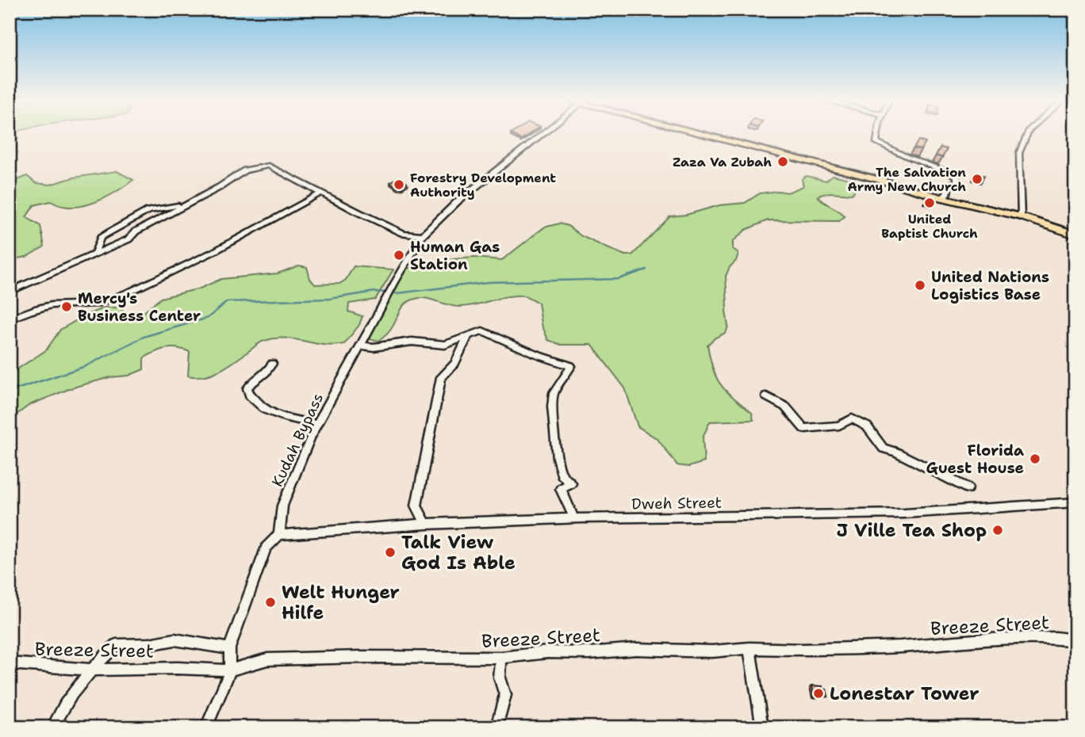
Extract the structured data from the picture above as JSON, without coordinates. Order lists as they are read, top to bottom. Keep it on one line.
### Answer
{"streets":{"street":["Kudah Bypass","Dweh Street","Breeze Street"]},"crossings":[["Kudah Bypass","Dweh Street"]],"places":["Zaza Va Zubah","The Salvation Army New Church","Forestry Development Authority","United Baptist Church","Human Gas Station","United Nations Logistics Base","Mercy's Business Center","Florida Guest House","J Ville Tea Shop","Talk View God Is Able","Welt Hunger Hilfe","Lonestar Tower"]}
